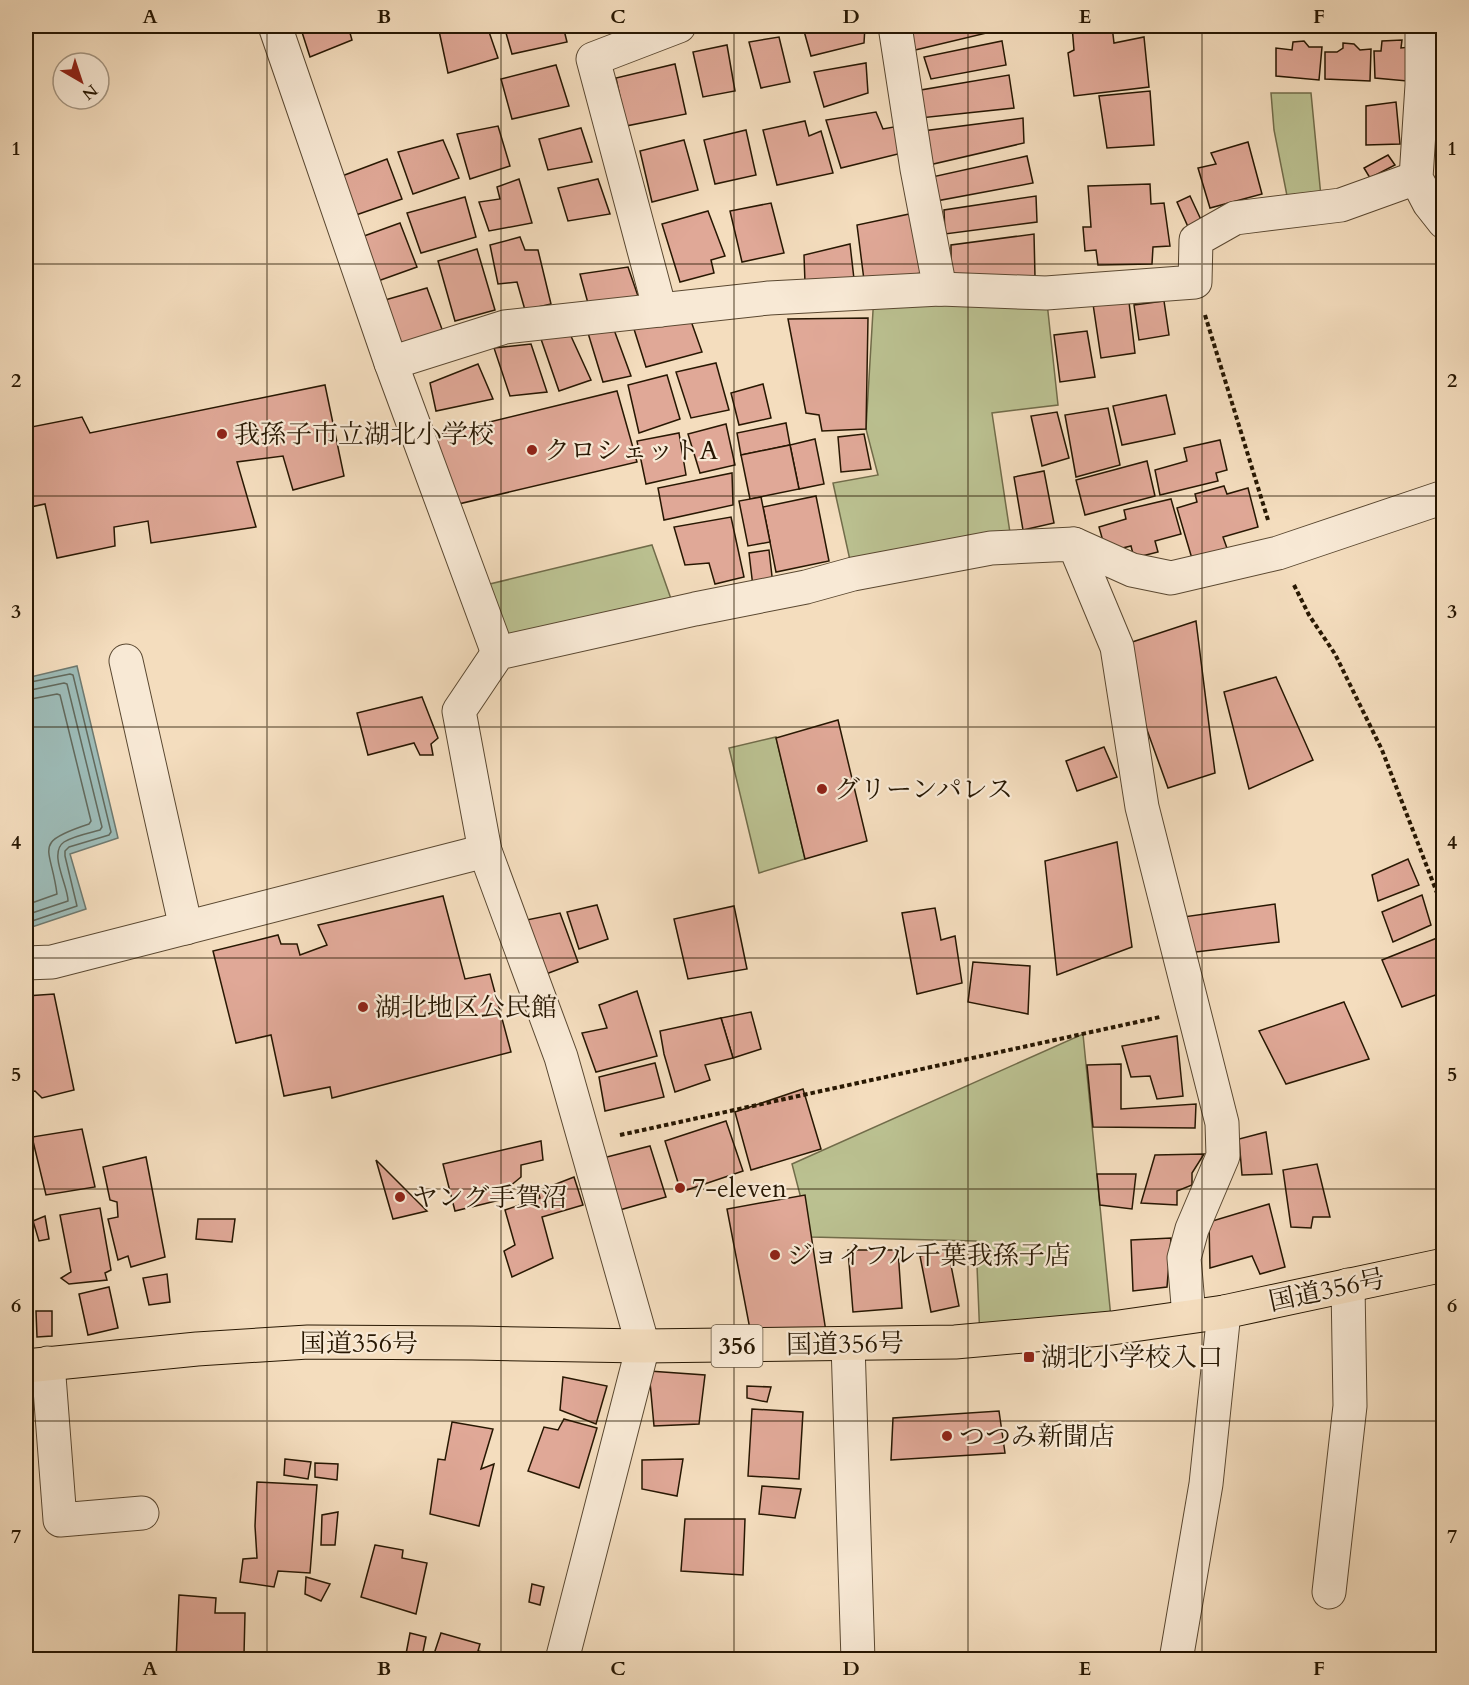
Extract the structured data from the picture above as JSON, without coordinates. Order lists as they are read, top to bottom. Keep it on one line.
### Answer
{"streets":{"highway":["国道356号","356"]},"places":{"other":["我孫子市立湖北小学校","クロシェットA","グリーンパレス","湖北地区公民館","7-eleven","ヤング手賀沼","ジョイフル千葉我孫子店","つつみ新聞店"],"transit":["湖北小学校入口"]},"north":"bottom right","grid":{"columns":["A","B","C","D","E","F"],"rows":["1","2","3","4","5","6","7"]}}
